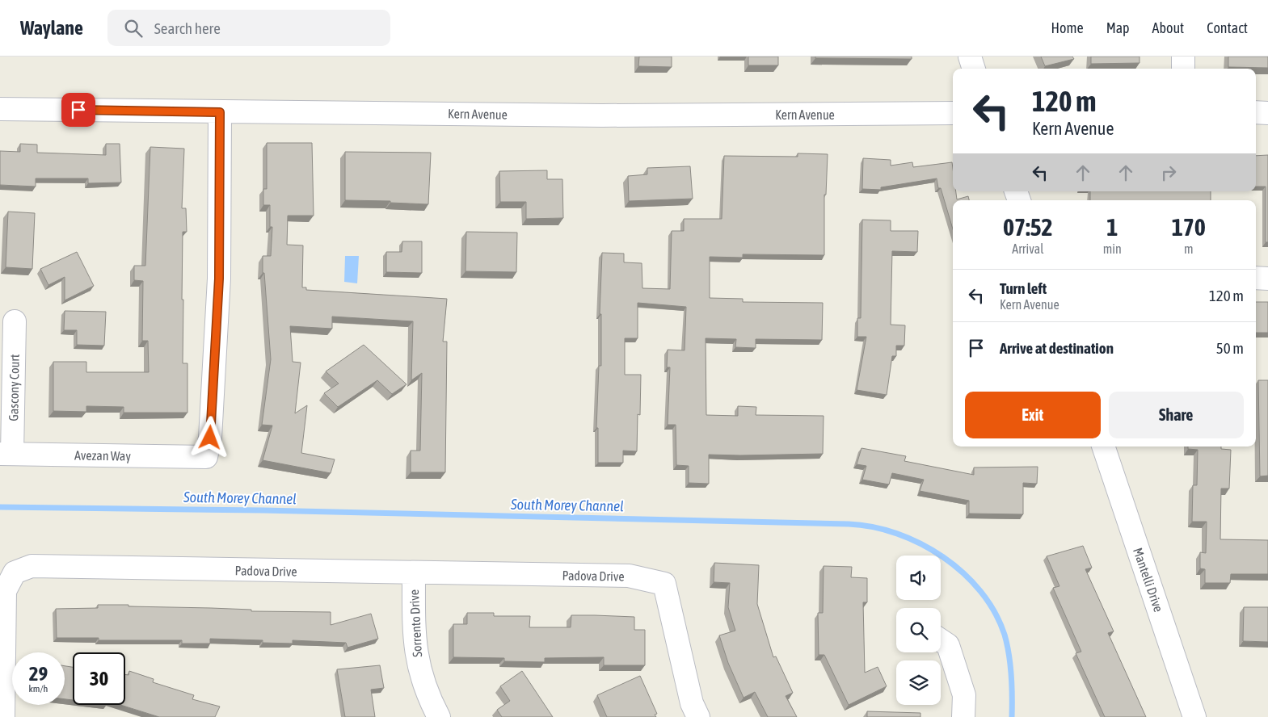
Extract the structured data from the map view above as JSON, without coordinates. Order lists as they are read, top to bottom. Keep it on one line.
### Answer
{"streets":{"street":["Kern Avenue","Gascony Court","Avezan Way","Padova Drive","Mantelli Drive","Sorrento Drive"]},"crossings":[["Kern Avenue","Avezan Way"],["Gascony Court","Avezan Way"],["Padova Drive","Sorrento Drive"]],"water":["South Morey Channel"],"page":{"header":"Waylane","search":"Search here","nav":["Home","Map","About","Contact"],"turn":["120 m","Kern Avenue"],"eta":["07:52","Arrival","1","min","170","m"],"list":[{"name":"Turn left","note":"Kern Avenue","value":"120 m"},{"name":"Arrive at destination","value":"50 m"}],"buttons":["Exit","Share"],"speed":"29 km/h","limit":"30"}}
